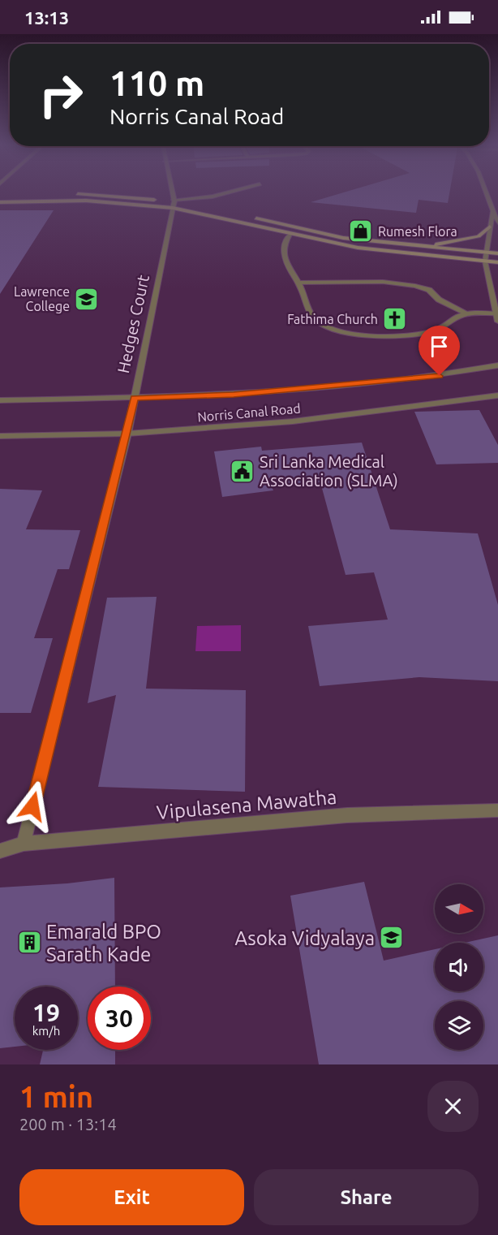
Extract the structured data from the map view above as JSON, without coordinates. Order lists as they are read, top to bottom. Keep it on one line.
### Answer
{"streets":{"street":["Hedges Court","Norris Canal Road","Vipulasena Mawatha"]},"crossings":[["Hedges Court","Norris Canal Road"],["Hedges Court","Vipulasena Mawatha"]],"places":{"shop":["Rumesh Flora"],"school or university":["Lawrence College","Asoka Vidyalaya"],"church":["Fathima Church"],"public building":["Sri Lanka Medical Association (SLMA)"],"building":["Emarald BPO Sarath Kade"]},"north":"right","page":{"status":"13:13","turn":["110 m","Norris Canal Road"],"speed":"19 km/h","limit":"30","heading":["1 min","200 m · 13:14"],"buttons":["Exit","Share"]}}
